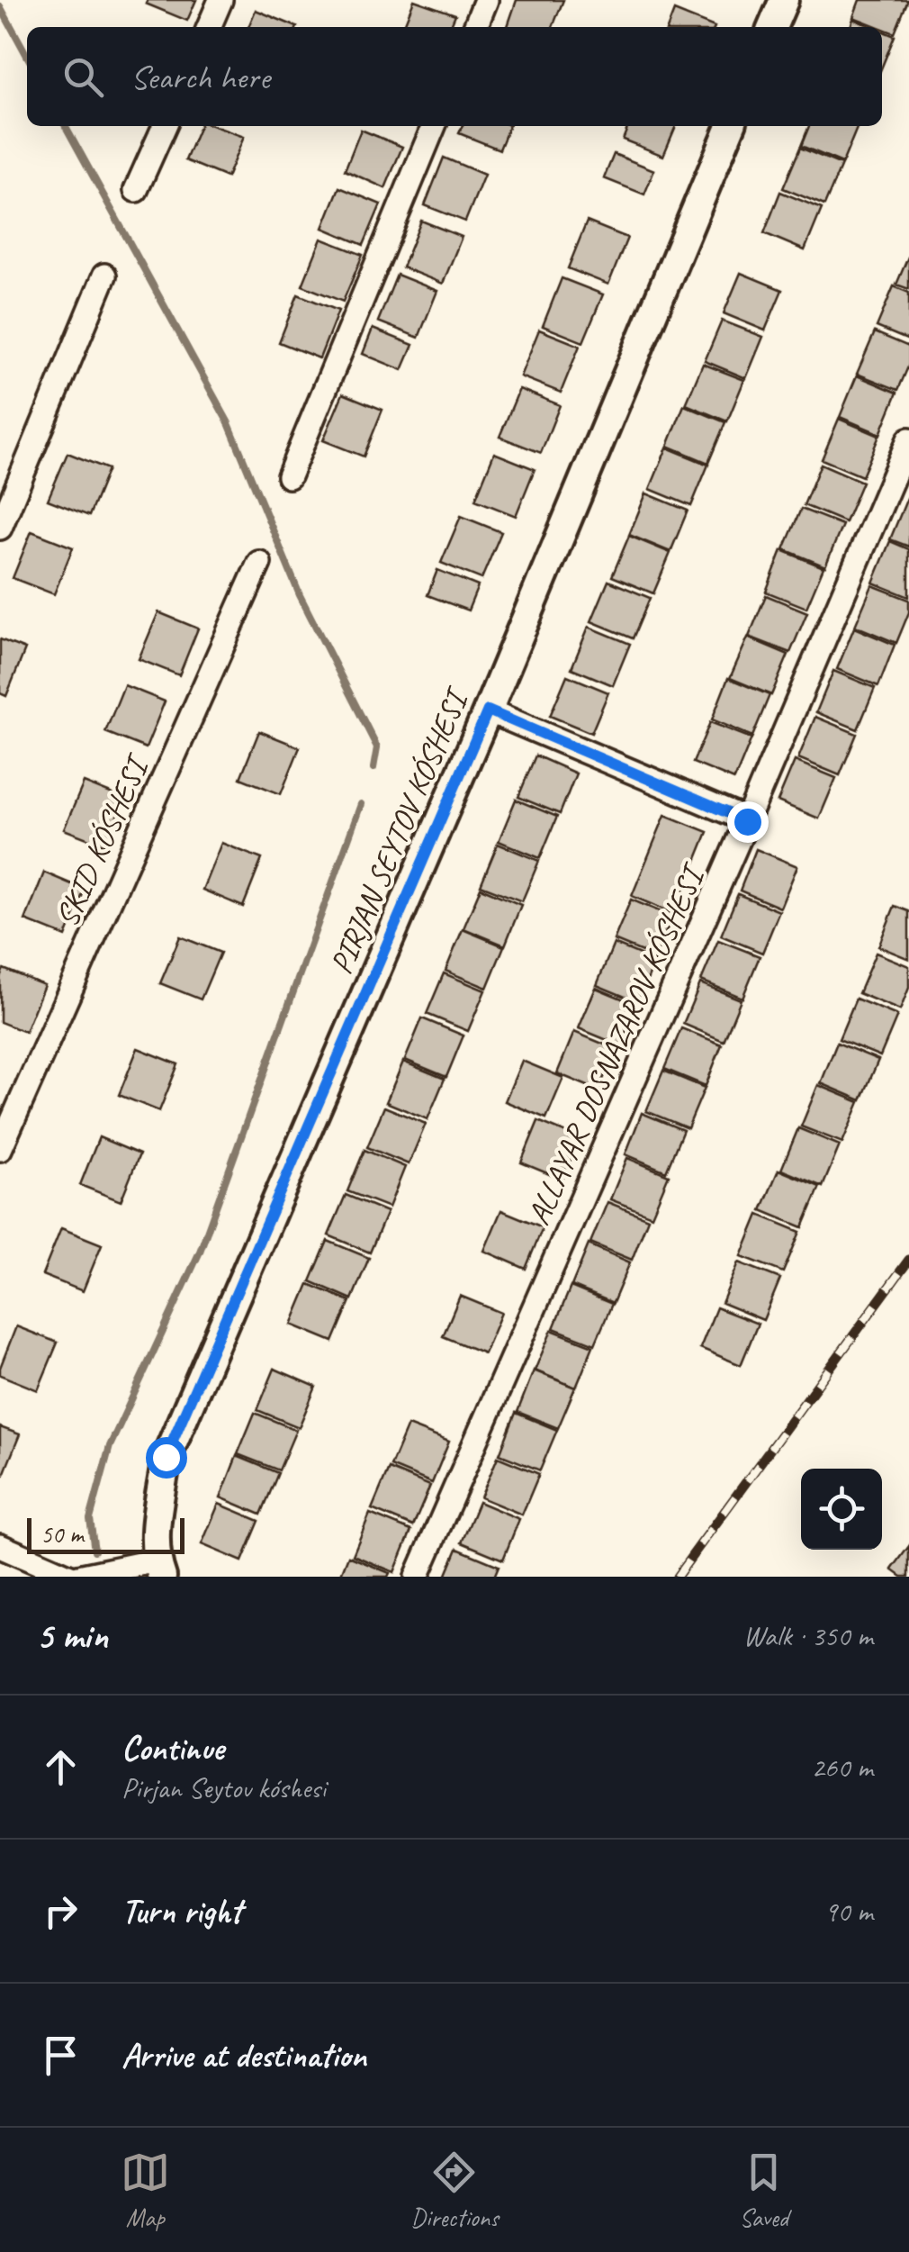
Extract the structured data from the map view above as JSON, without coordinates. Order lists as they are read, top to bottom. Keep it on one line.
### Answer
{"streets":{"main road":["PIRJAN SEYTOV KÓSHESI"],"street":["SKID KÓSHESI","ALLAYAR DOSNAZAROV KÓSHESI"]},"scale_bar":"50 m","page":{"search":"Search here","scale":"50 m","heading":["5 min","Walk · 350 m"],"list":[["Continue","Pirjan Seytov kóshesi","260 m"],["Turn right","90 m"],"Arrive at destination"],"nav":["Map","Directions","Saved"]}}
